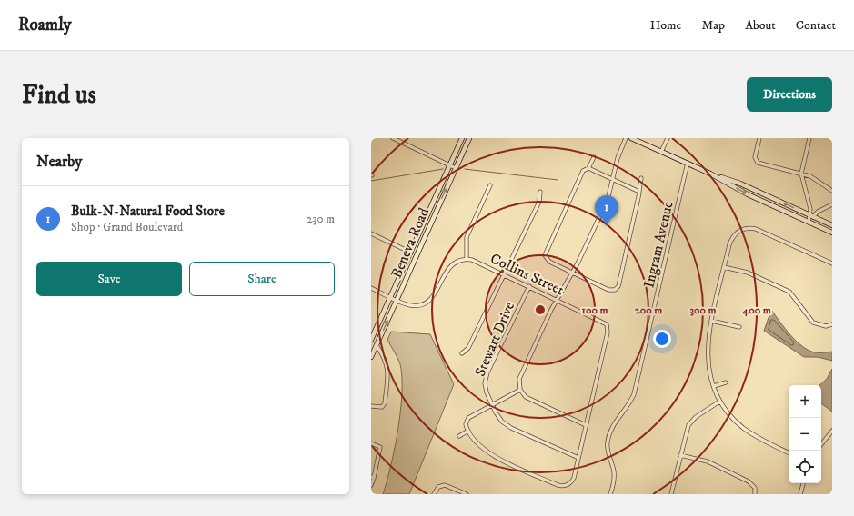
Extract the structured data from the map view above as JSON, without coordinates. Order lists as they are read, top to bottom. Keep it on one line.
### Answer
{"streets":{"main road":["Beneva Road"],"street":["Ingram Avenue","Collins Street","Stewart Drive"]},"crossings":[["Collins Street","Stewart Drive"]],"page":{"header":"Roamly","nav":["Home","Map","About","Contact"],"buttons":["Directions",["Save","Share"]],"title":"Find us","heading":"Nearby","list":[{"mark":"1","name":"Bulk-N-Natural Food Store","note":"Shop · Grand Boulevard","value":"230 m"}],"pins":"1","map_buttons":["+","−"]},"rings":["100 m","200 m","300 m","400 m"]}
